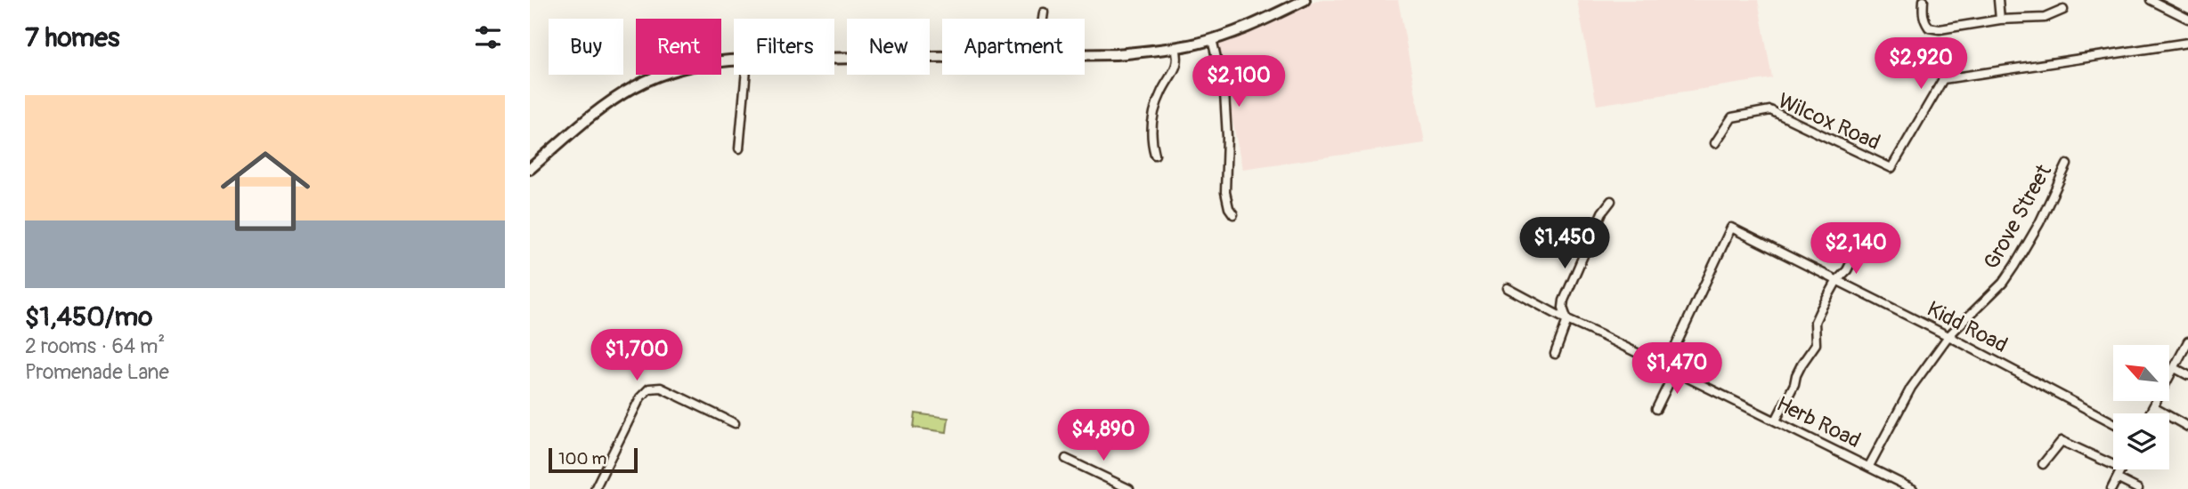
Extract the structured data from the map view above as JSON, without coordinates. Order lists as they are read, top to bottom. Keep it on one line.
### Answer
{"streets":{"street":["Wilcox Road","Grove Street","Kidd Road","Herb Road"]},"crossings":[["Grove Street","Kidd Road"],["Grove Street","Herb Road"],["Kidd Road","Herb Road"]],"scale_bar":"100 m","north":"top left","page":{"heading":"7 homes","chip":["Buy","Rent","Filters","New","Apartment"],"price":["$2,920","$2,100","$1,450","$2,140","$1,700","$1,470","$4,890"],"list":[{"name":"$1,450/mo","note":"2 rooms · 64 m² · Promenade Lane"}],"scale":"100 m"}}
